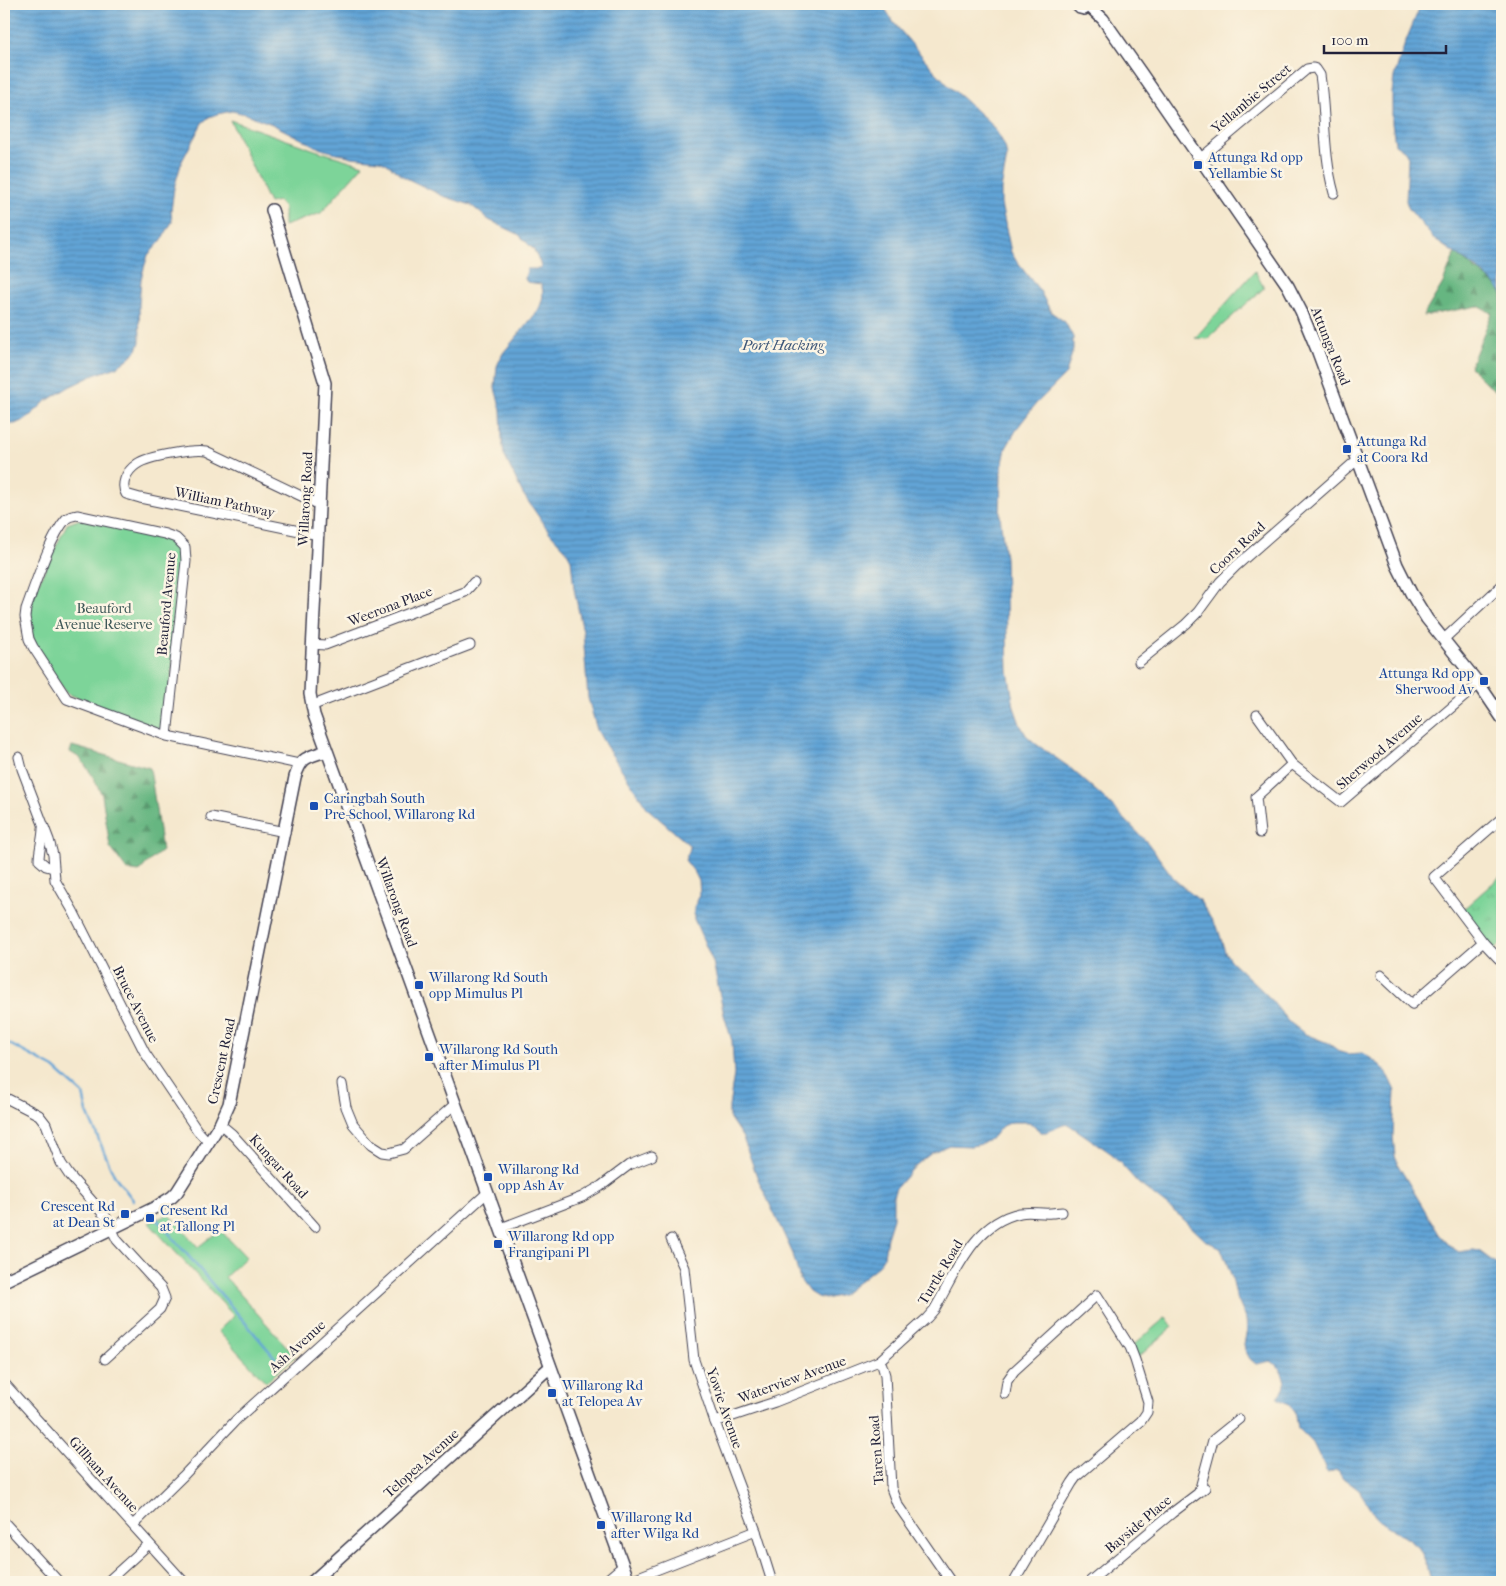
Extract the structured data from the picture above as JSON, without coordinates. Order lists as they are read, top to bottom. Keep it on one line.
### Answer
{"streets":{"street":["Yellambie Street","Attunga Road","Willarong Road","William Pathway","Coora Road","Beauford Avenue","Weerona Place","Sherwood Avenue","Bruce Avenue","Crescent Road","Kungar Road","Turtle Road","Ash Avenue","Waterview Avenue","Yowie Avenue","Taren Road","Telopea Avenue","Gillham Avenue","Bayside Place"]},"crossings":[["Yellambie Street","Attunga Road"],["Attunga Road","Coora Road"],["Attunga Road","Sherwood Avenue"],["Willarong Road","William Pathway"],["Willarong Road","Weerona Place"],["Willarong Road","Ash Avenue"],["Willarong Road","Telopea Avenue"],["Beauford Avenue","Crescent Road"],["Bruce Avenue","Crescent Road"],["Crescent Road","Kungar Road"],["Turtle Road","Waterview Avenue"],["Turtle Road","Taren Road"],["Ash Avenue","Gillham Avenue"],["Waterview Avenue","Yowie Avenue"],["Waterview Avenue","Taren Road"]],"water":["Port Hacking"],"parks":["Beauford Avenue Reserve"],"places":{"transit":["Attunga Rd opp Yellambie St","Attunga Rd at Coora Rd","Attunga Rd opp Sherwood Av","Caringbah South Pre-School, Willarong Rd","Willarong Rd South opp Mimulus Pl","Willarong Rd South after Mimulus Pl","Willarong Rd opp Ash Av","Crescent Rd at Dean St","Cresent Rd at Tallong Pl","Willarong Rd opp Frangipani Pl","Willarong Rd at Telopea Av","Willarong Rd after Wilga Rd"]},"scale_bar":"100 m"}
